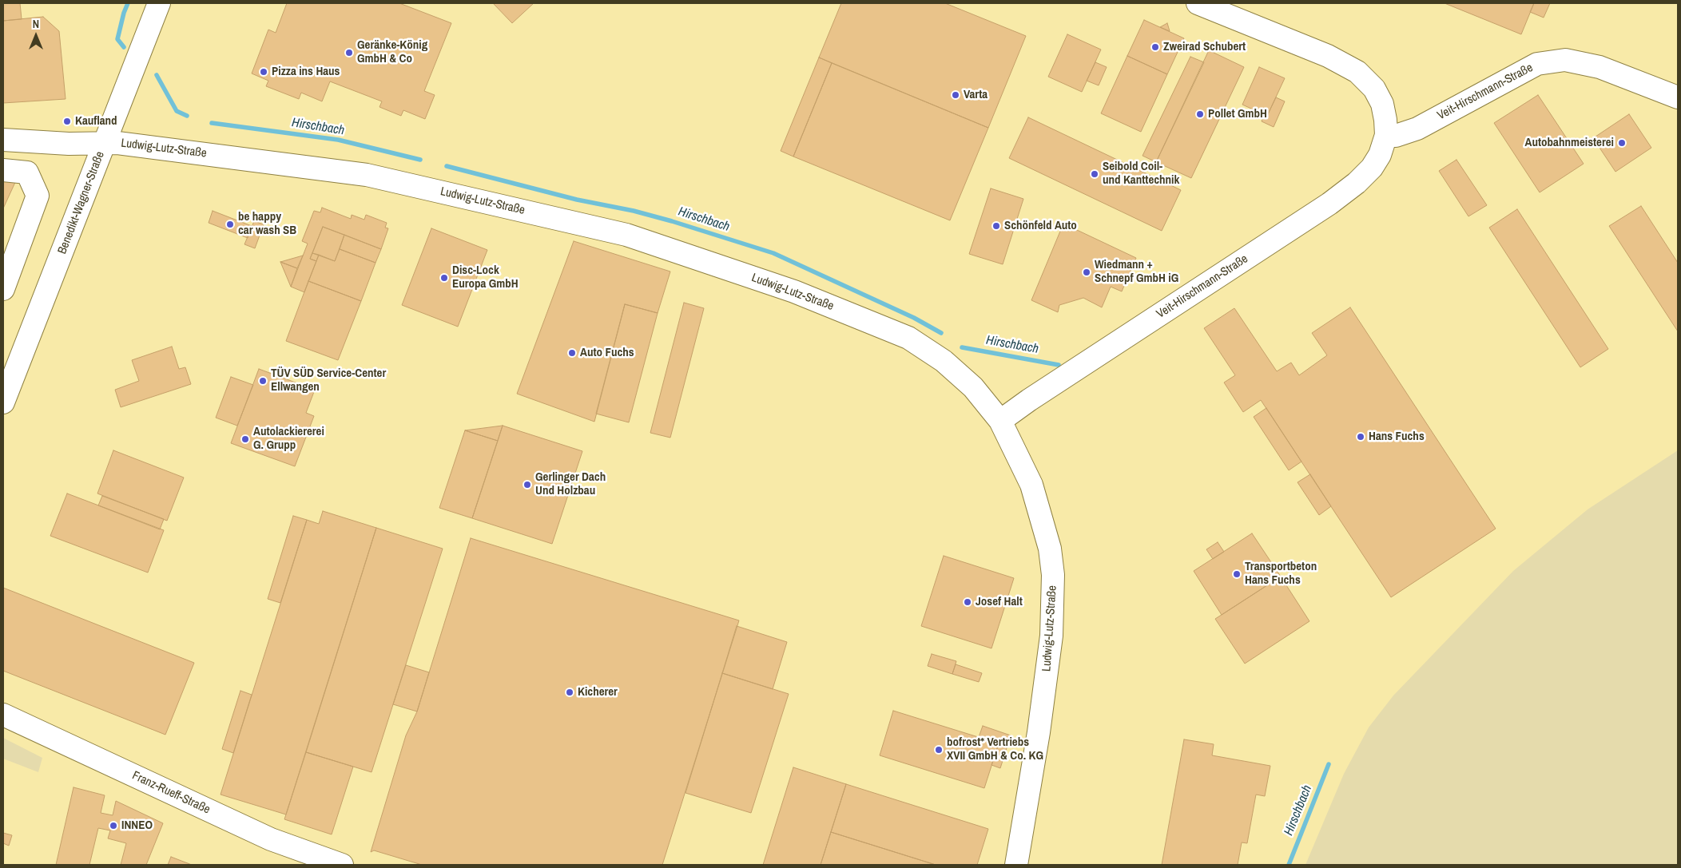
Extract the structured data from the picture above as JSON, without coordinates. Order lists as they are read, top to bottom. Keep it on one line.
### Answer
{"streets":{"street":["Veit-Hirschmann-Straße","Ludwig-Lutz-Straße","Benedikt-Wagner-Straße","Franz-Rueff-Straße"]},"crossings":[["Veit-Hirschmann-Straße","Ludwig-Lutz-Straße"],["Ludwig-Lutz-Straße","Benedikt-Wagner-Straße"]],"water":["Hirschbach"],"places":["Zweirad Schubert","Geränke-König GmbH & Co","Pizza ins Haus","Varta","Pollet GmbH","Kaufland","Autobahnmeisterei","Seibold Coil- und Kanttechnik","be happy car wash SB","Schönfeld Auto","Wiedmann + Schnepf GmbH iG","Disc-Lock Europa GmbH","Auto Fuchs","TÜV SÜD Service-Center Ellwangen","Hans Fuchs","Autolackiererei G. Grupp","Gerlinger Dach Und Holzbau","Transportbeton Hans Fuchs","Josef Halt","Kicherer","bofrost* Vertriebs XVII GmbH & Co. KG","INNEO"],"north":"top"}
